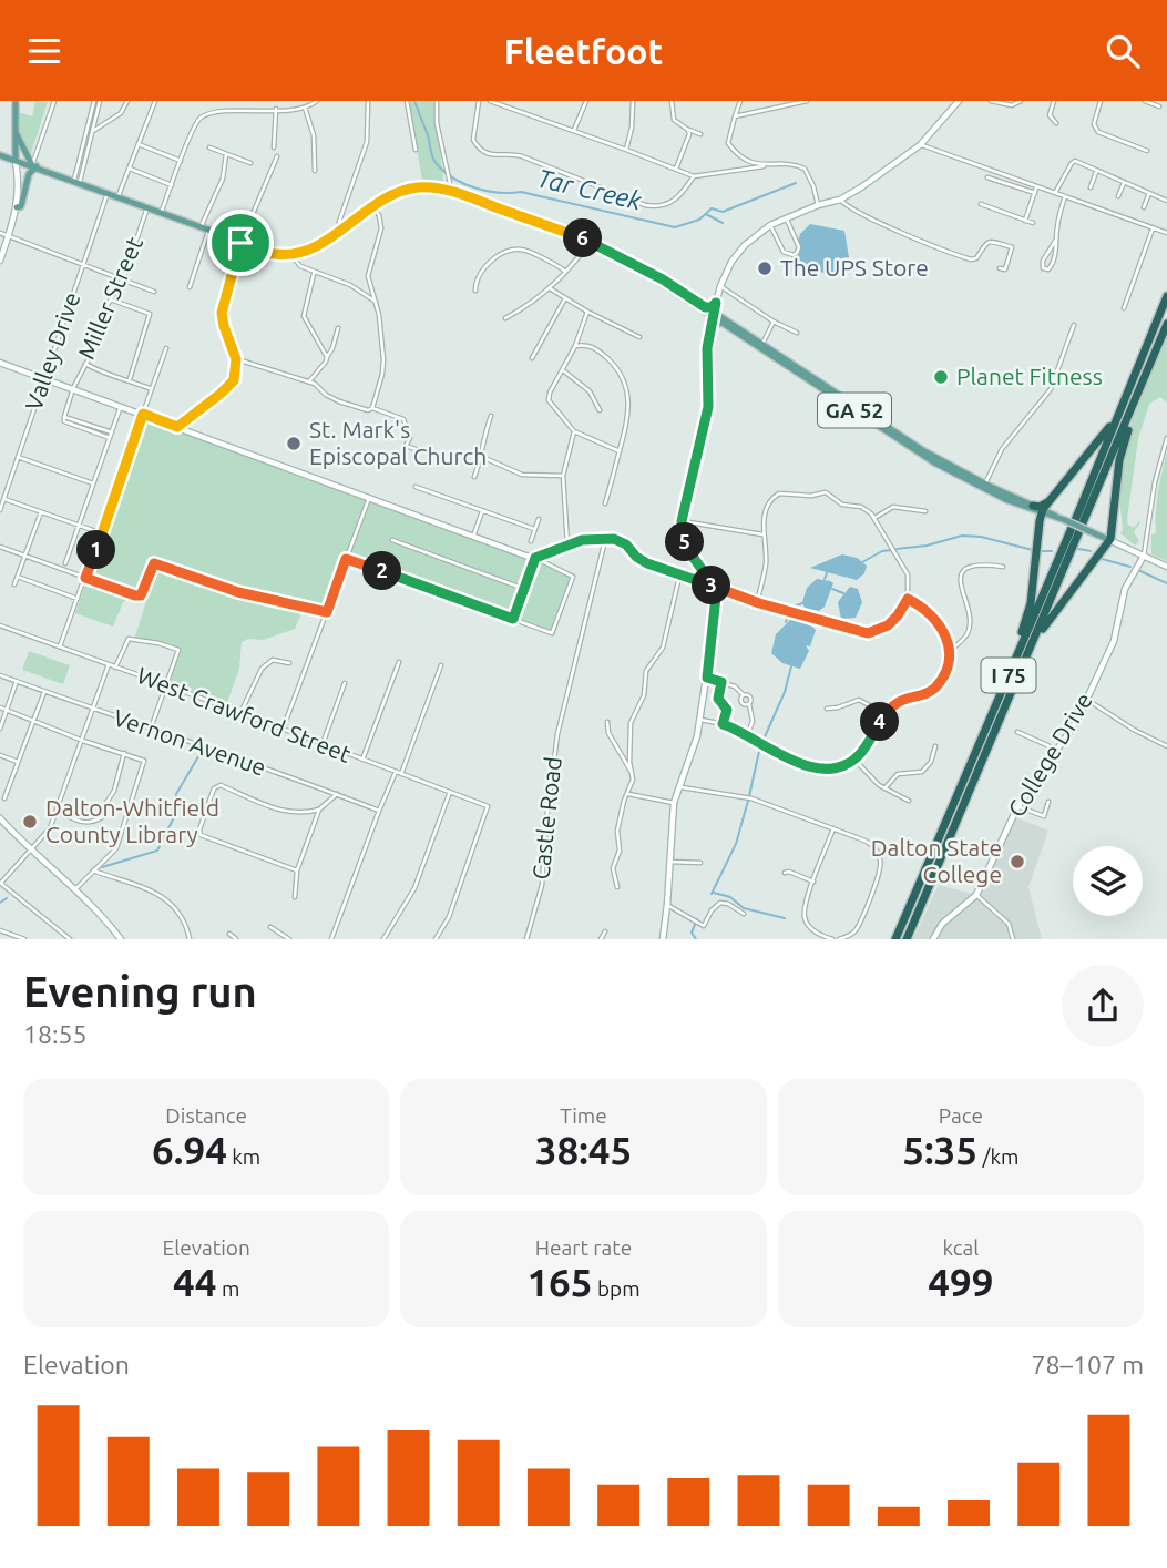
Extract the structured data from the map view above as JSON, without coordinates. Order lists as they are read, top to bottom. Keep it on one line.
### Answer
{"streets":{"highway":["I 75"],"main road":["GA 52"],"street":["Miller Street","Valley Drive","West Crawford Street","Vernon Avenue","College Drive","Castle Road"]},"water":["Tar Creek"],"places":["The UPS Store","Planet Fitness","St. Mark's Episcopal Church","Dalton-Whitfield County Library","Dalton State College"],"page":{"header":"Fleetfoot","pins":["6","5","1","2","3","4"],"heading":["Evening run","18:55"],"stats":[["Distance","6.94 km"],["Time","38:45"],["Pace","5:35 /km"],["Elevation","44 m"],["Heart rate","165 bpm"],["kcal","499"]],"chart":["Elevation","78–107 m"]}}
